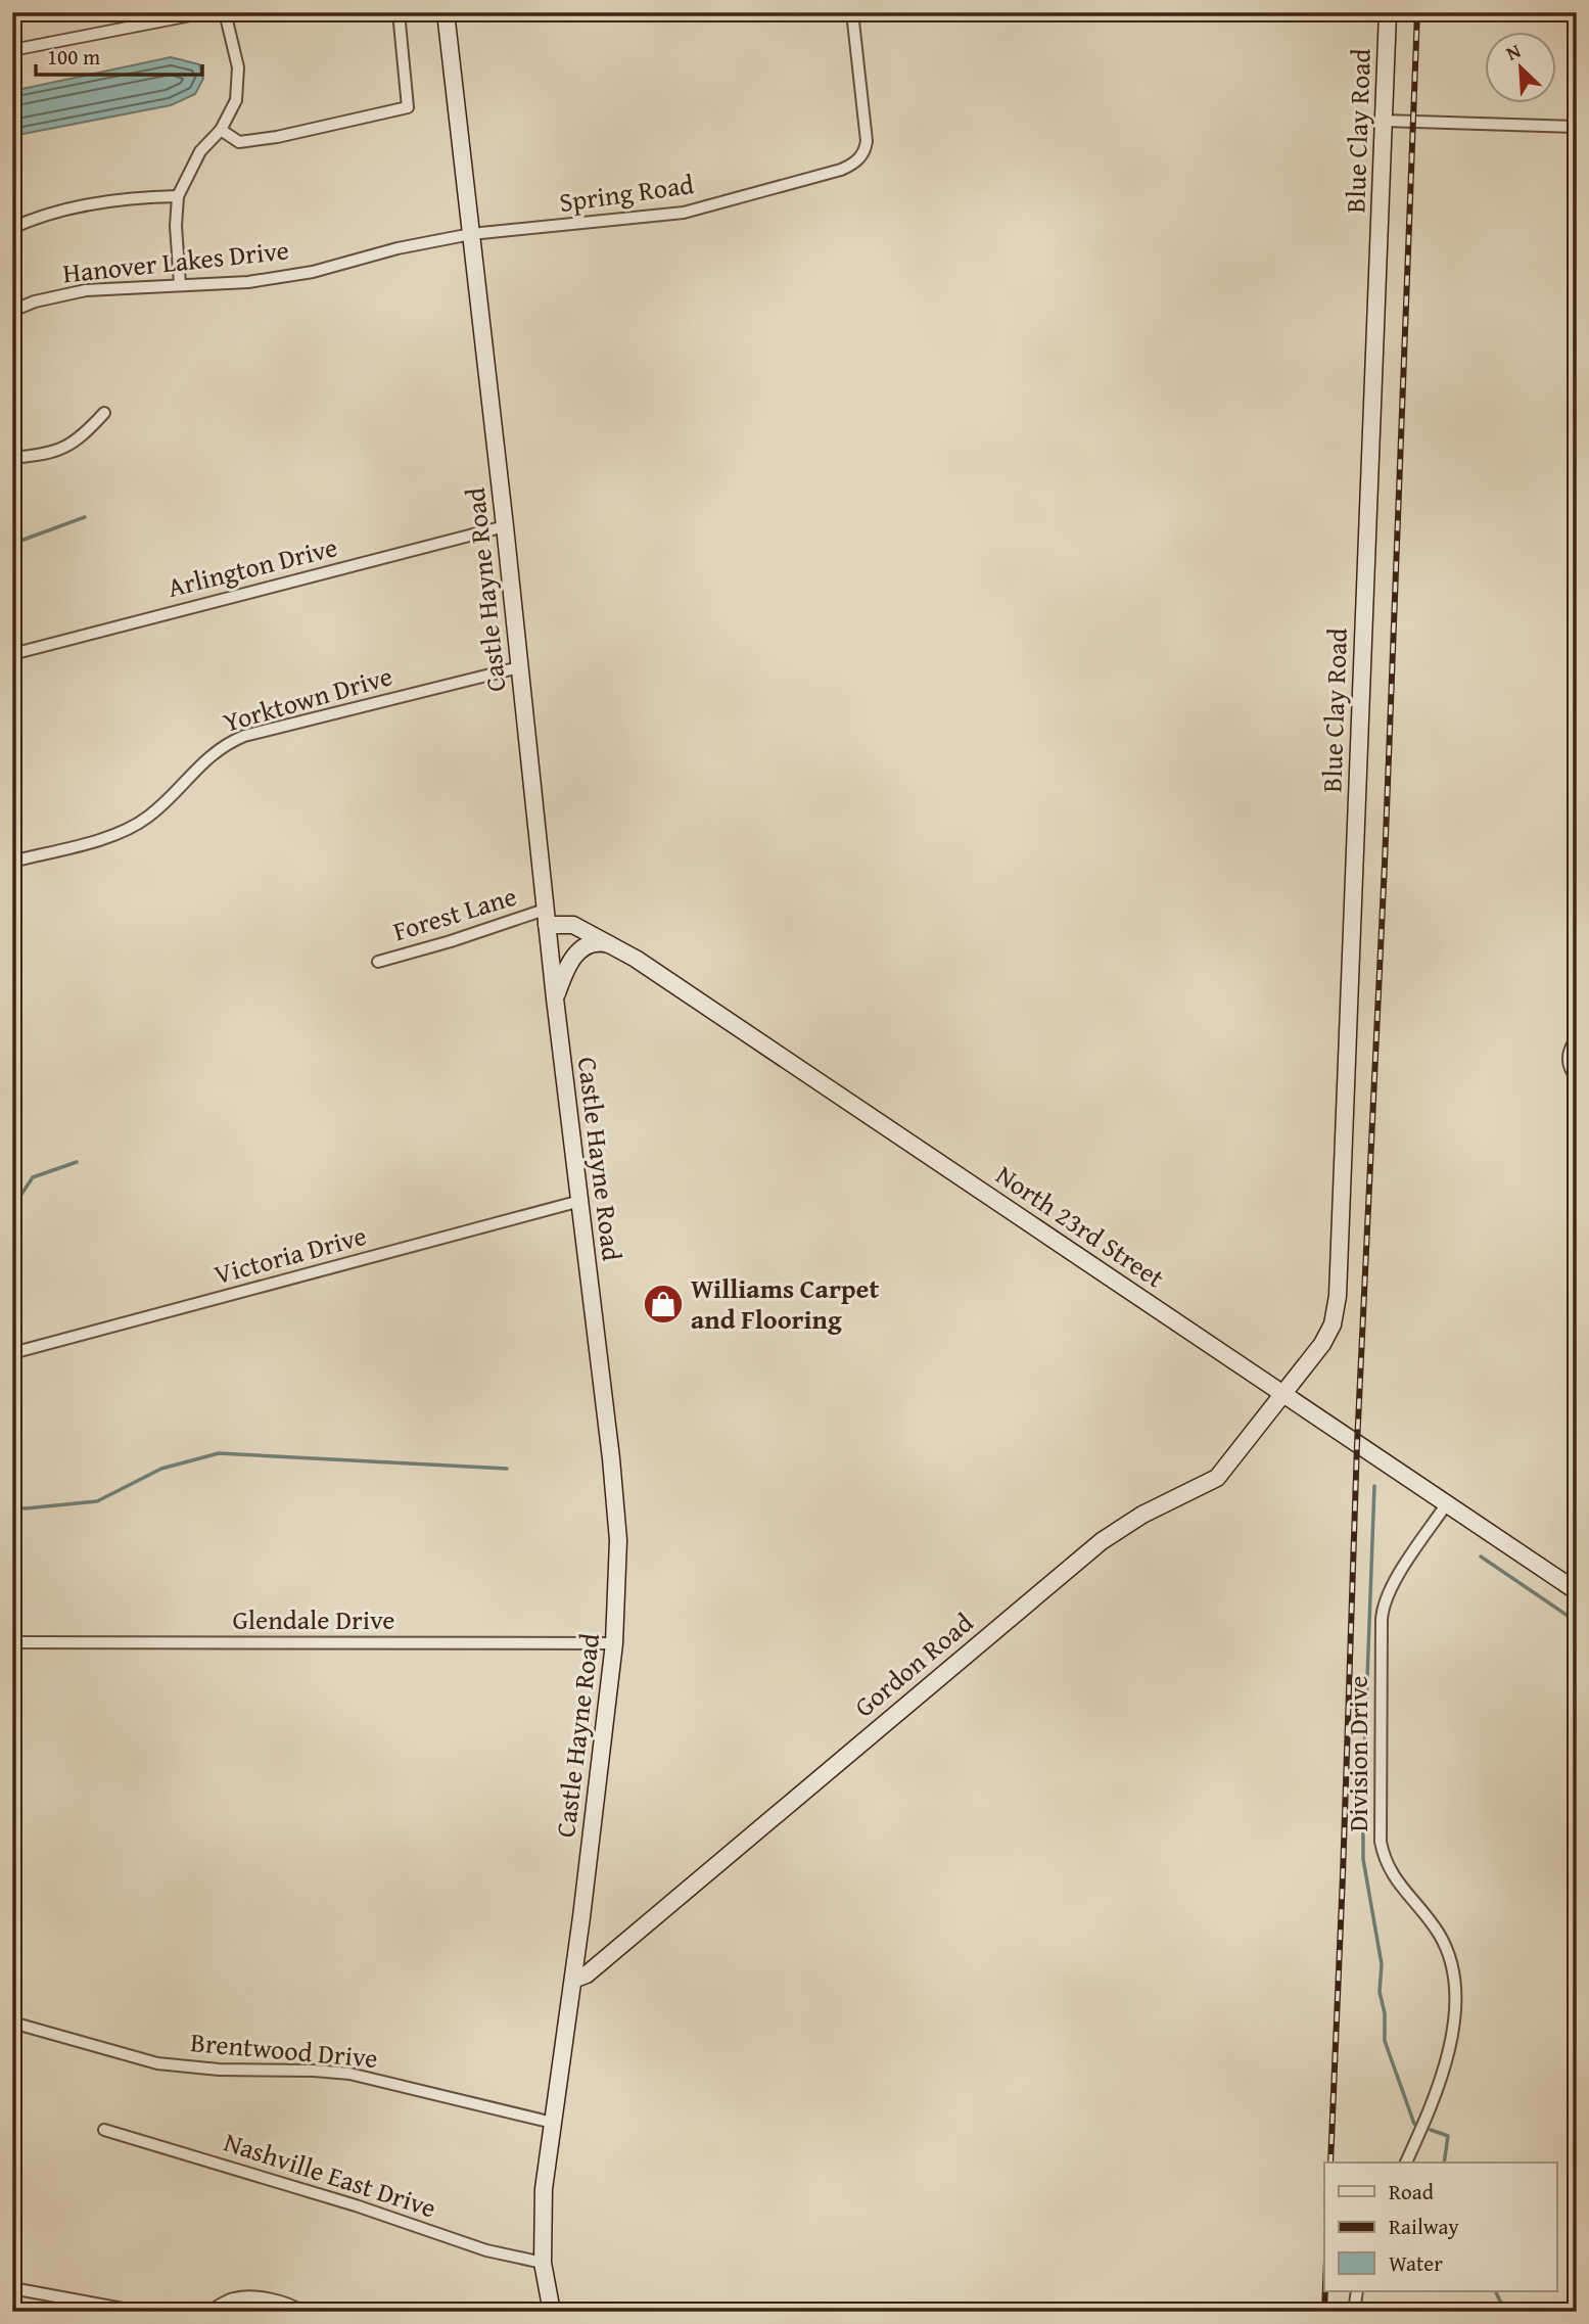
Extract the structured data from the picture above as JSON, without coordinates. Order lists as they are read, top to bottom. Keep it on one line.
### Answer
{"streets":{"main road":["Blue Clay Road","Castle Hayne Road","North 23rd Street","Gordon Road"],"street":["Spring Road","Hanover Lakes Drive","Arlington Drive","Yorktown Drive","Forest Lane","Victoria Drive","Glendale Drive","Division Drive","Brentwood Drive","Nashville East Drive"]},"crossings":[["Blue Clay Road","North 23rd Street"],["Blue Clay Road","Gordon Road"],["Spring Road","Hanover Lakes Drive"],["Spring Road","Castle Hayne Road"],["Hanover Lakes Drive","Castle Hayne Road"],["Arlington Drive","Castle Hayne Road"],["Castle Hayne Road","Yorktown Drive"],["Castle Hayne Road","Forest Lane"],["Castle Hayne Road","North 23rd Street"],["Castle Hayne Road","Victoria Drive"],["Castle Hayne Road","Glendale Drive"],["Castle Hayne Road","Gordon Road"],["Castle Hayne Road","Brentwood Drive"],["Castle Hayne Road","Nashville East Drive"],["Forest Lane","North 23rd Street"],["North 23rd Street","Gordon Road"],["North 23rd Street","Division Drive"]],"places":{"shop":["Williams Carpet and Flooring"]},"legend":["Road","Railway","Water"],"scale_bar":"100 m","north":"top left"}
